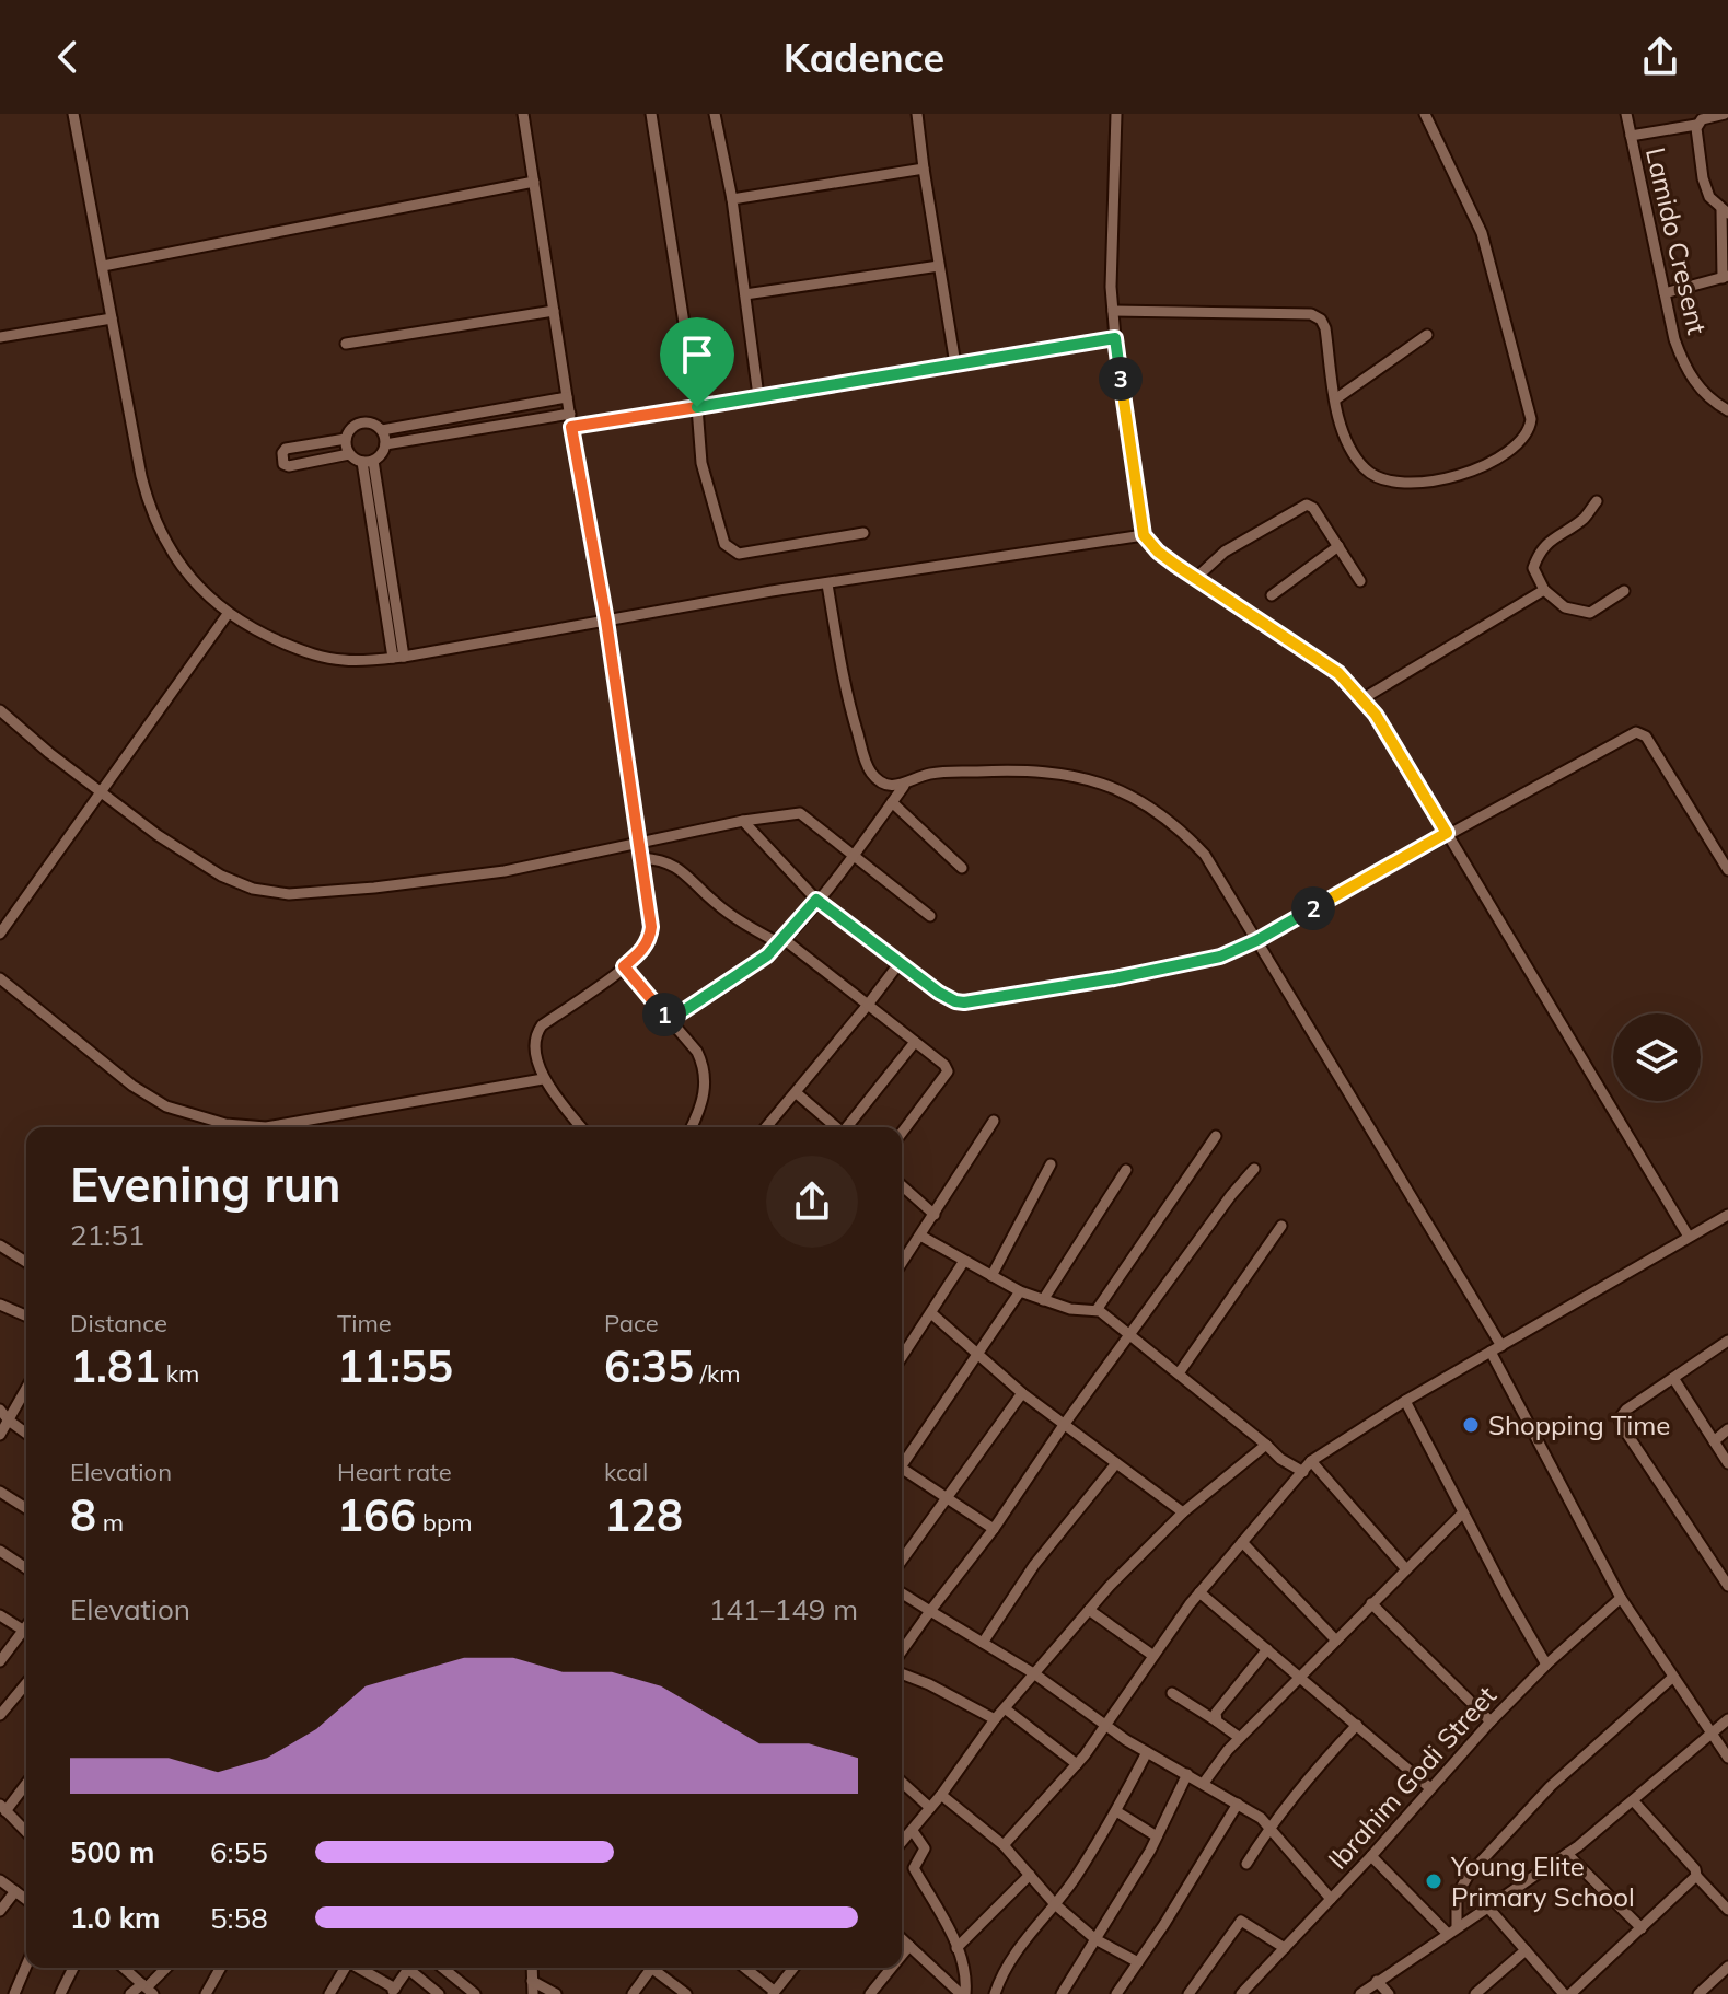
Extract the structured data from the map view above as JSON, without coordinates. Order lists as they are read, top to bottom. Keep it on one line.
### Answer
{"streets":{"street":["Lamido Cresent","Ibrahim Godi Street"]},"places":["Shopping Time","Young Elite Primary School"],"page":{"header":"Kadence","pins":["3","2","1"],"heading":["Evening run","21:51"],"stats":[["Distance","1.81 km"],["Time","11:55"],["Pace","6:35 /km"],["Elevation","8 m"],["Heart rate","166 bpm"],["kcal","128"]],"chart":["Elevation","141–149 m"],"list":[{"name":"500 m","note":"6:55"},{"name":"1.0 km","note":"5:58"}]}}
